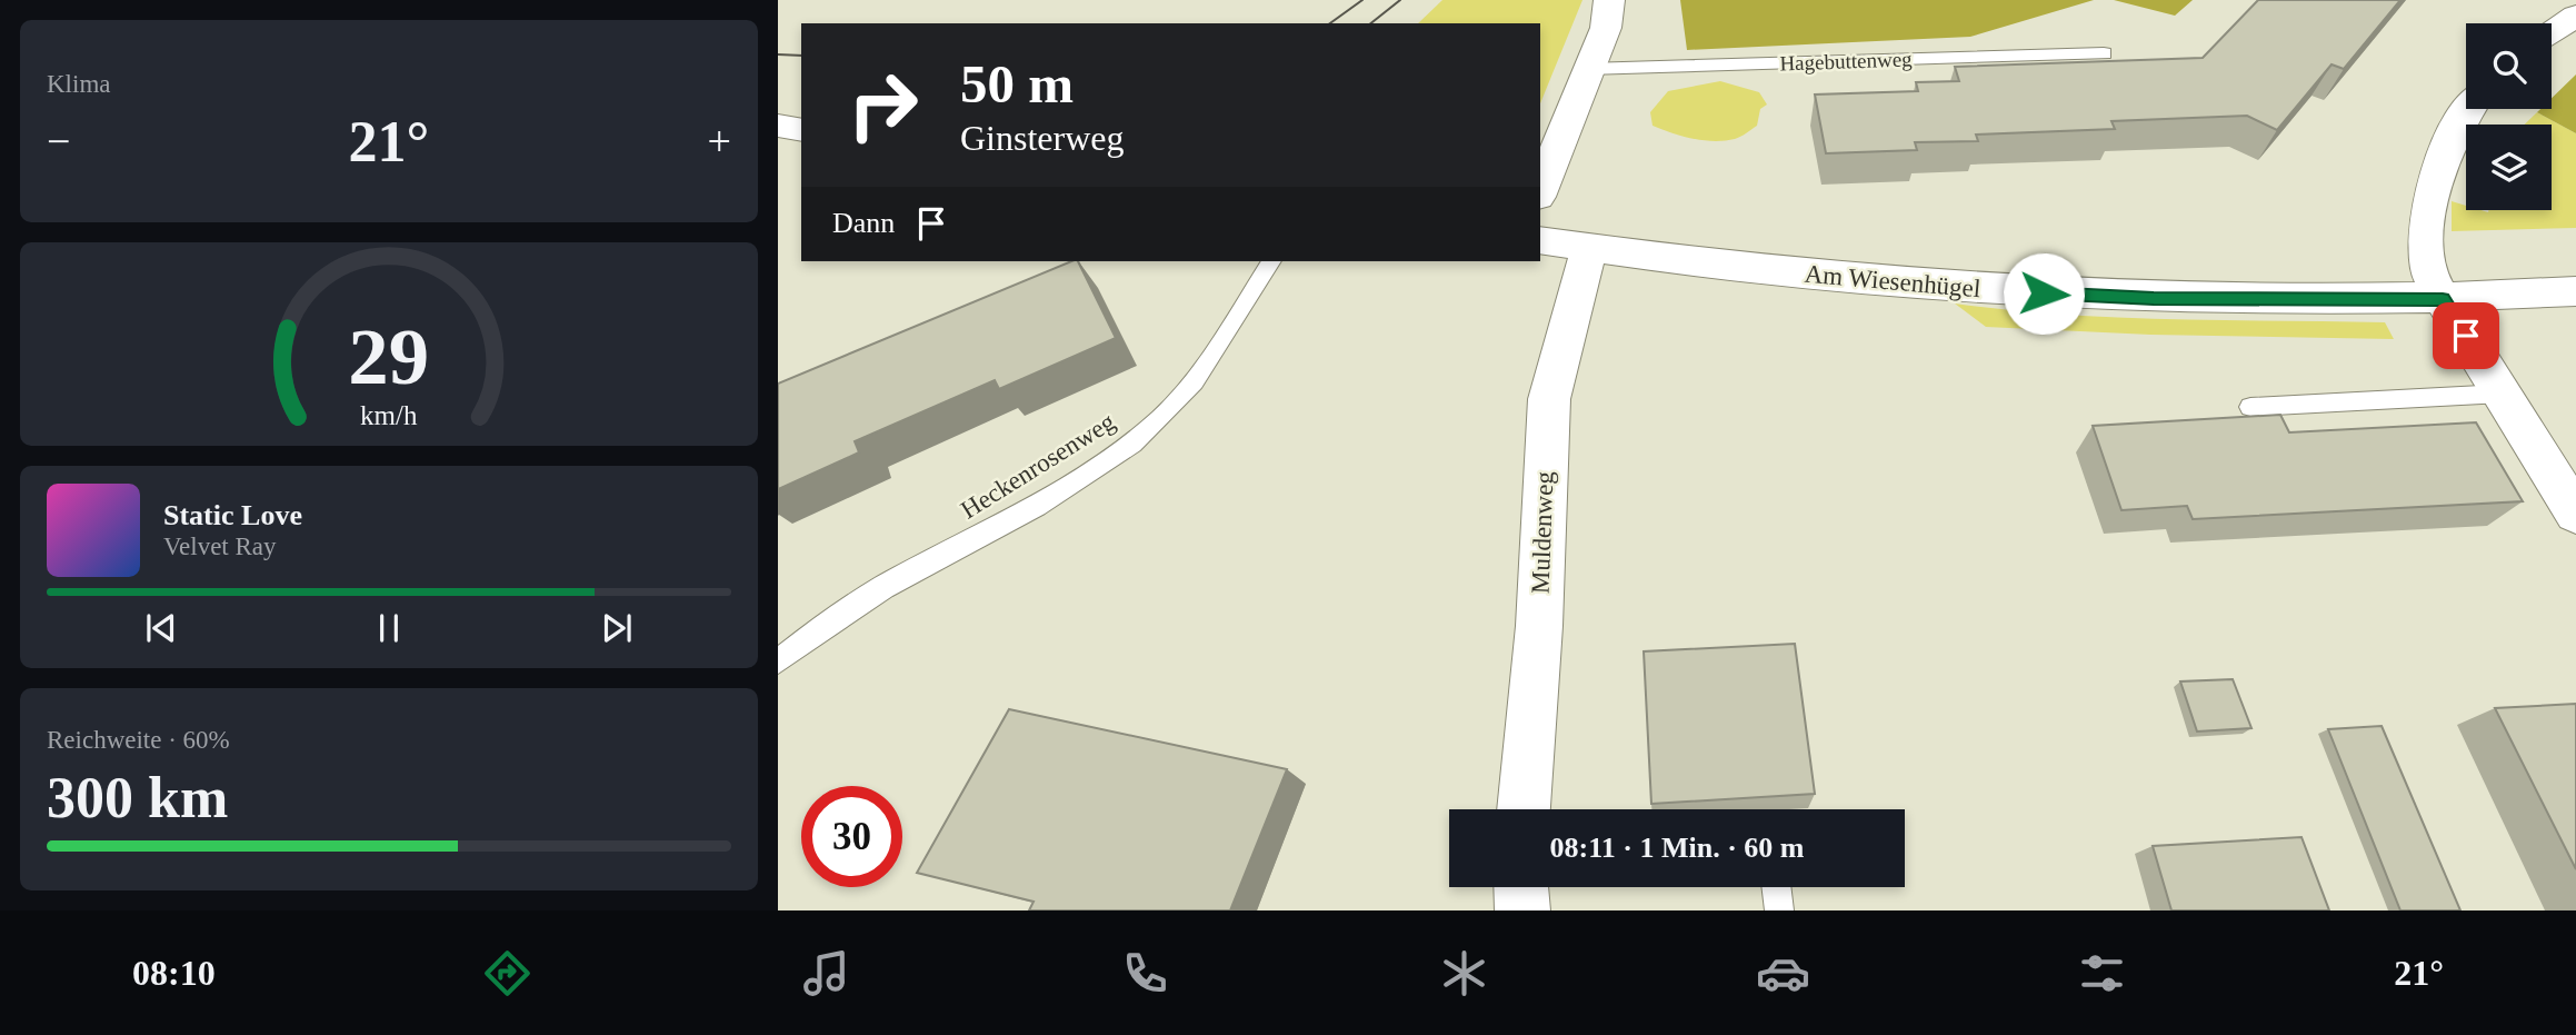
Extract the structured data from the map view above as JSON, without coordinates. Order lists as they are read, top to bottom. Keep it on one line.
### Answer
{"streets":{"street":["Am Wiesenhügel","Muldenweg"],"lane":["Hagebuttenweg","Heckenrosenweg"]},"crossings":[["Am Wiesenhügel","Muldenweg"]],"page":{"tile":["Klima",["Reichweite · 60%","300 km"]],"turn":["50 m","Ginsterweg"],"heat":["−","21°","+"],"then":"Dann","song":["Static Love","Velvet Ray"],"limit":"30","trip":"08:11 · 1 Min. · 60 m","tabs":["08:10","21°"],"gauge":["29","km/h"]}}
